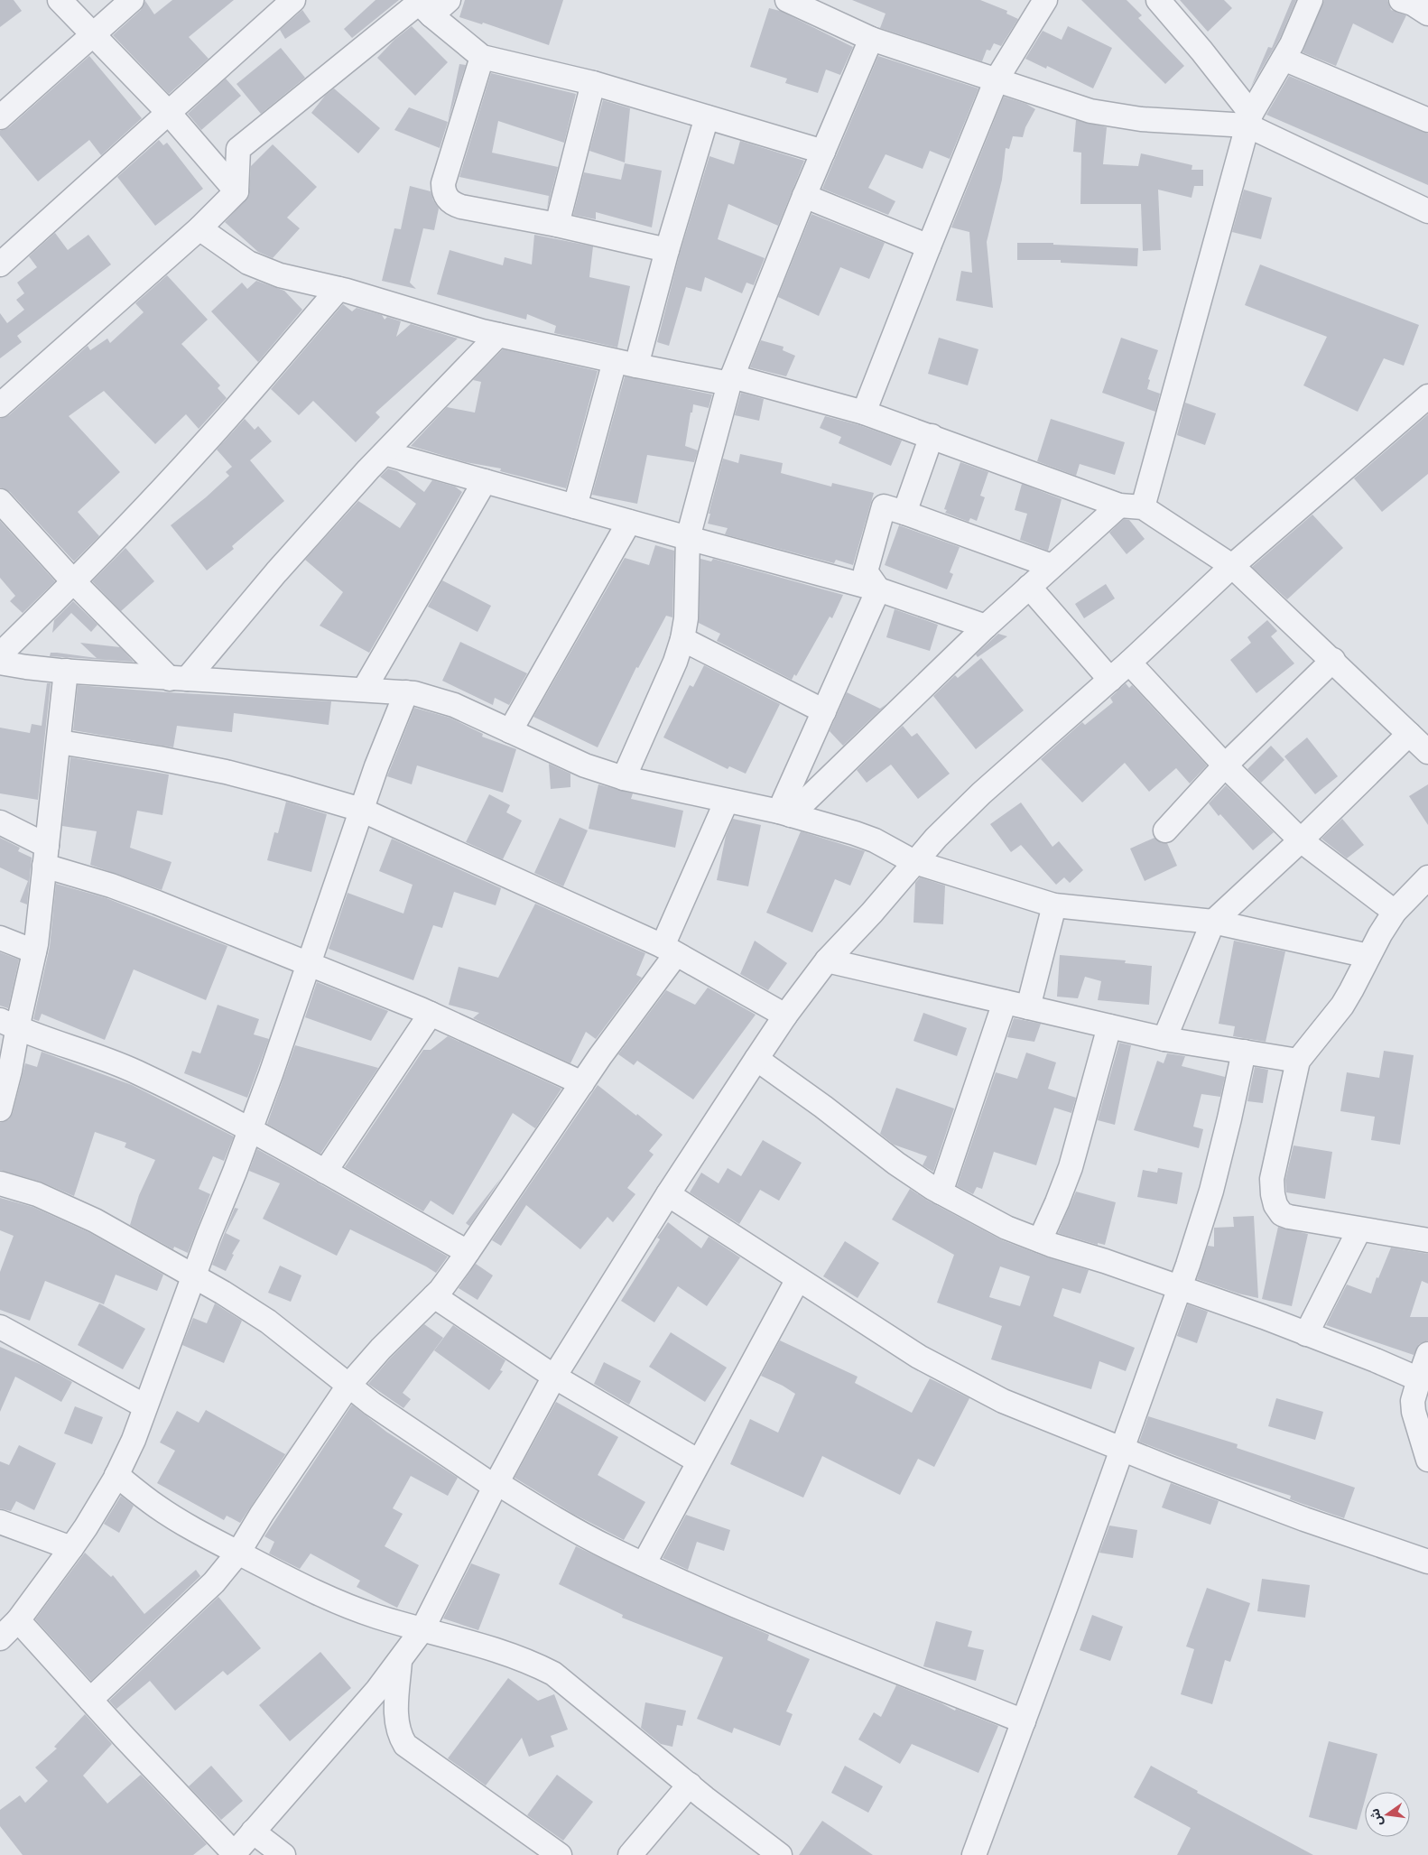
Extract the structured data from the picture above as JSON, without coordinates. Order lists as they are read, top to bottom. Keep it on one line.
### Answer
{"north":"left"}
